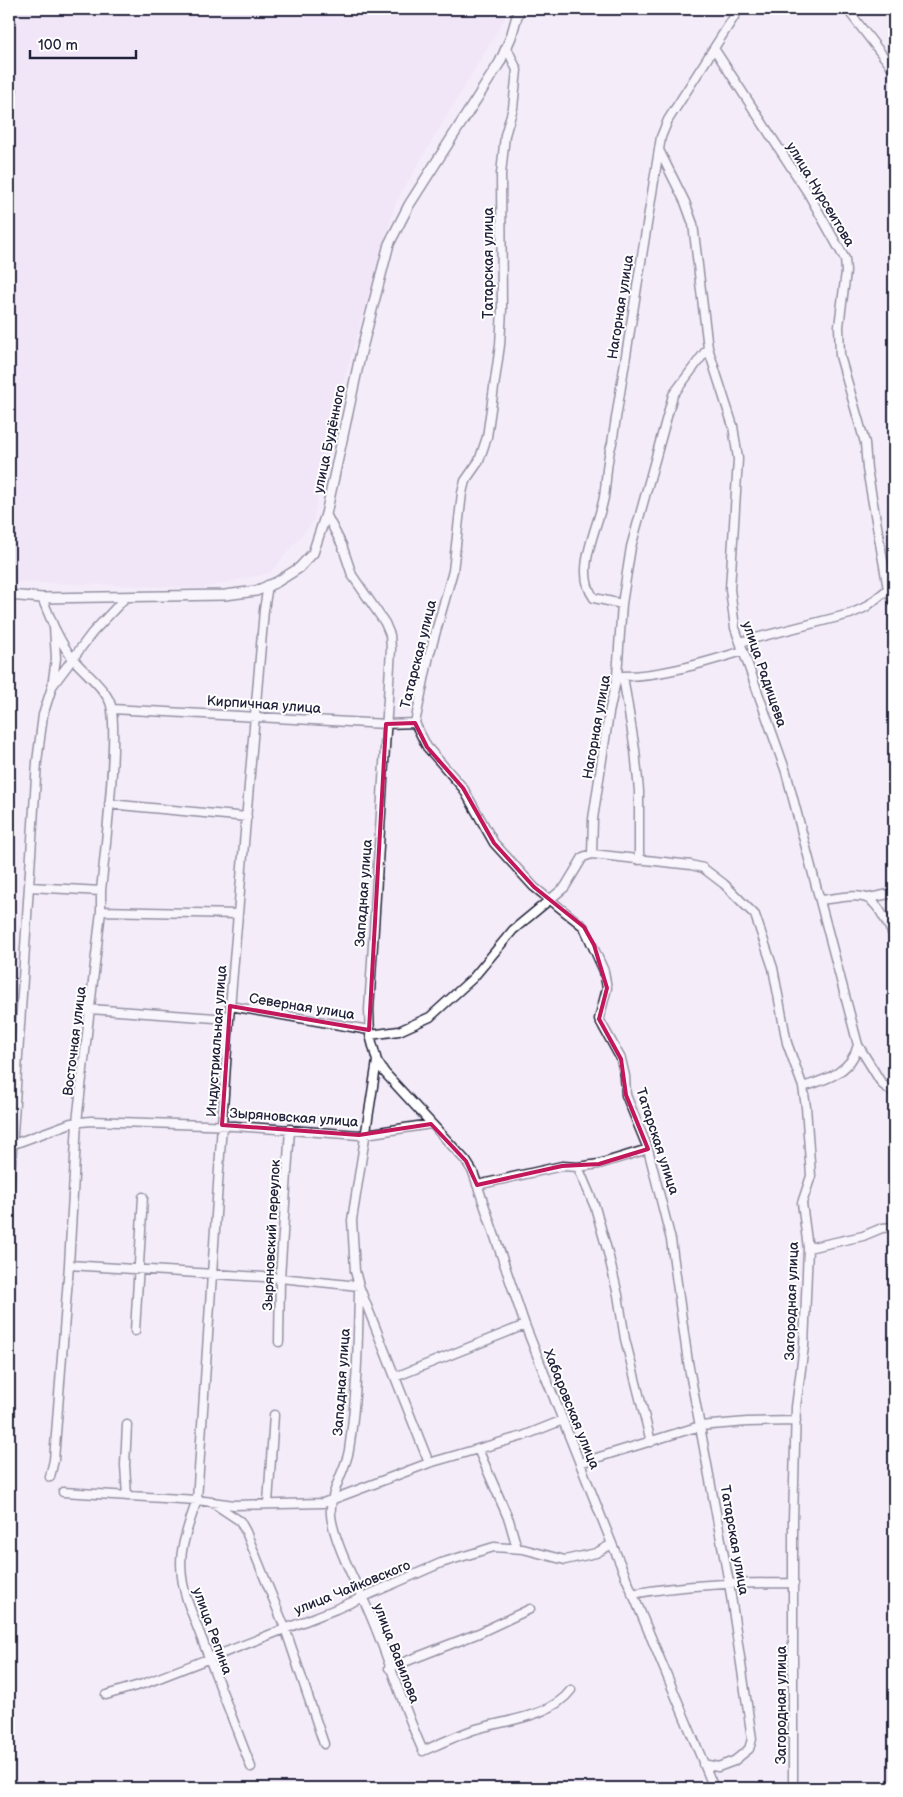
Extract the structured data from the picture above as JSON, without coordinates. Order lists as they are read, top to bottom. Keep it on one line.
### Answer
{"streets":{"street":["улица Нурсеитова","Татарская улица","Нагорная улица","улица Будённого","улица Радищева","Кирпичная улица","Западная улица","Северная улица","Восточная улица","Индустриальная улица","Зыряновская улица","Зыряновский переулок","Загородная улица","Хабаровская улица","улица Чайковского","улица Репина","улица Вавилова"]},"crossings":[["улица Нурсеитова","Нагорная улица"],["Татарская улица","улица Будённого"],["Татарская улица","Кирпичная улица"],["Татарская улица","Северная улица"],["Татарская улица","Хабаровская улица"],["Нагорная улица","улица Радищева"],["Нагорная улица","Северная улица"],["Нагорная улица","Загородная улица"],["улица Будённого","Западная улица"],["улица Будённого","Индустриальная улица"],["Кирпичная улица","Западная улица"],["Кирпичная улица","Восточная улица"],["Кирпичная улица","Индустриальная улица"],["Западная улица","Северная улица"],["Западная улица","Зыряновская улица"],["Западная улица","Хабаровская улица"],["Западная улица","улица Вавилова"],["Северная улица","Индустриальная улица"],["Северная улица","Загородная улица"],["Восточная улица","Зыряновская улица"],["Индустриальная улица","Зыряновская улица"],["Индустриальная улица","улица Репина"],["Зыряновская улица","Зыряновский переулок"],["Зыряновская улица","Хабаровская улица"],["Хабаровская улица","улица Чайковского"],["улица Чайковского","улица Репина"],["улица Чайковского","улица Вавилова"]],"scale_bar":"100 m"}
